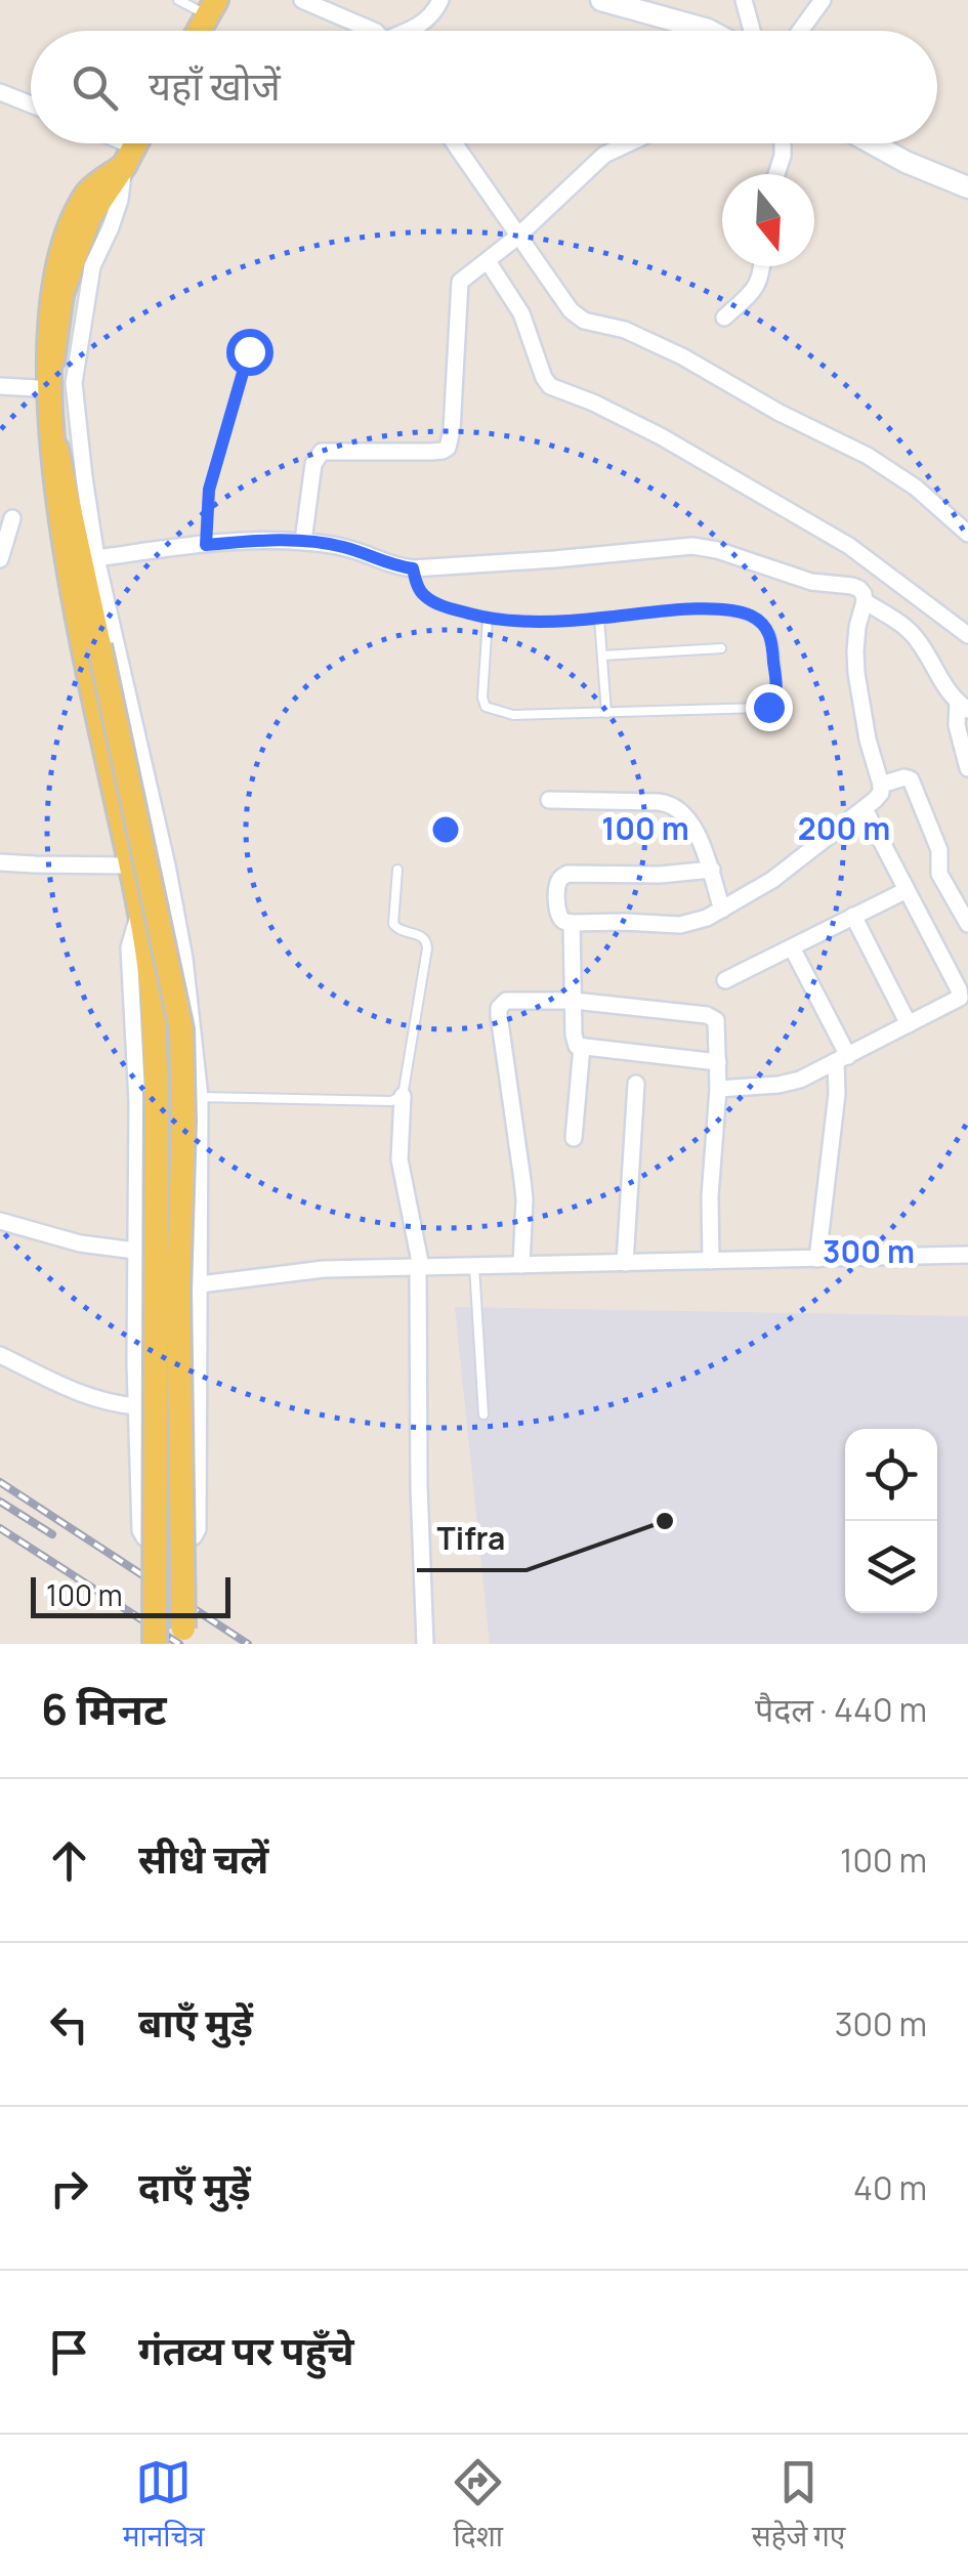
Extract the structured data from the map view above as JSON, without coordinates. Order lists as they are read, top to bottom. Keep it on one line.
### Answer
{"places":["Tifra"],"scale_bar":"100 m","north":"bottom","page":{"search":"यहाँ खोजें","scale":"100 m","heading":["6 मिनट","पैदल · 440 m"],"list":[["सीधे चलें","100 m"],["बाएँ मुड़ें","300 m"],["दाएँ मुड़ें","40 m"],"गंतव्य पर पहुँचे"],"nav":["मानचित्र","दिशा","सहेजे गए"]},"rings":["100 m","200 m","300 m"]}
